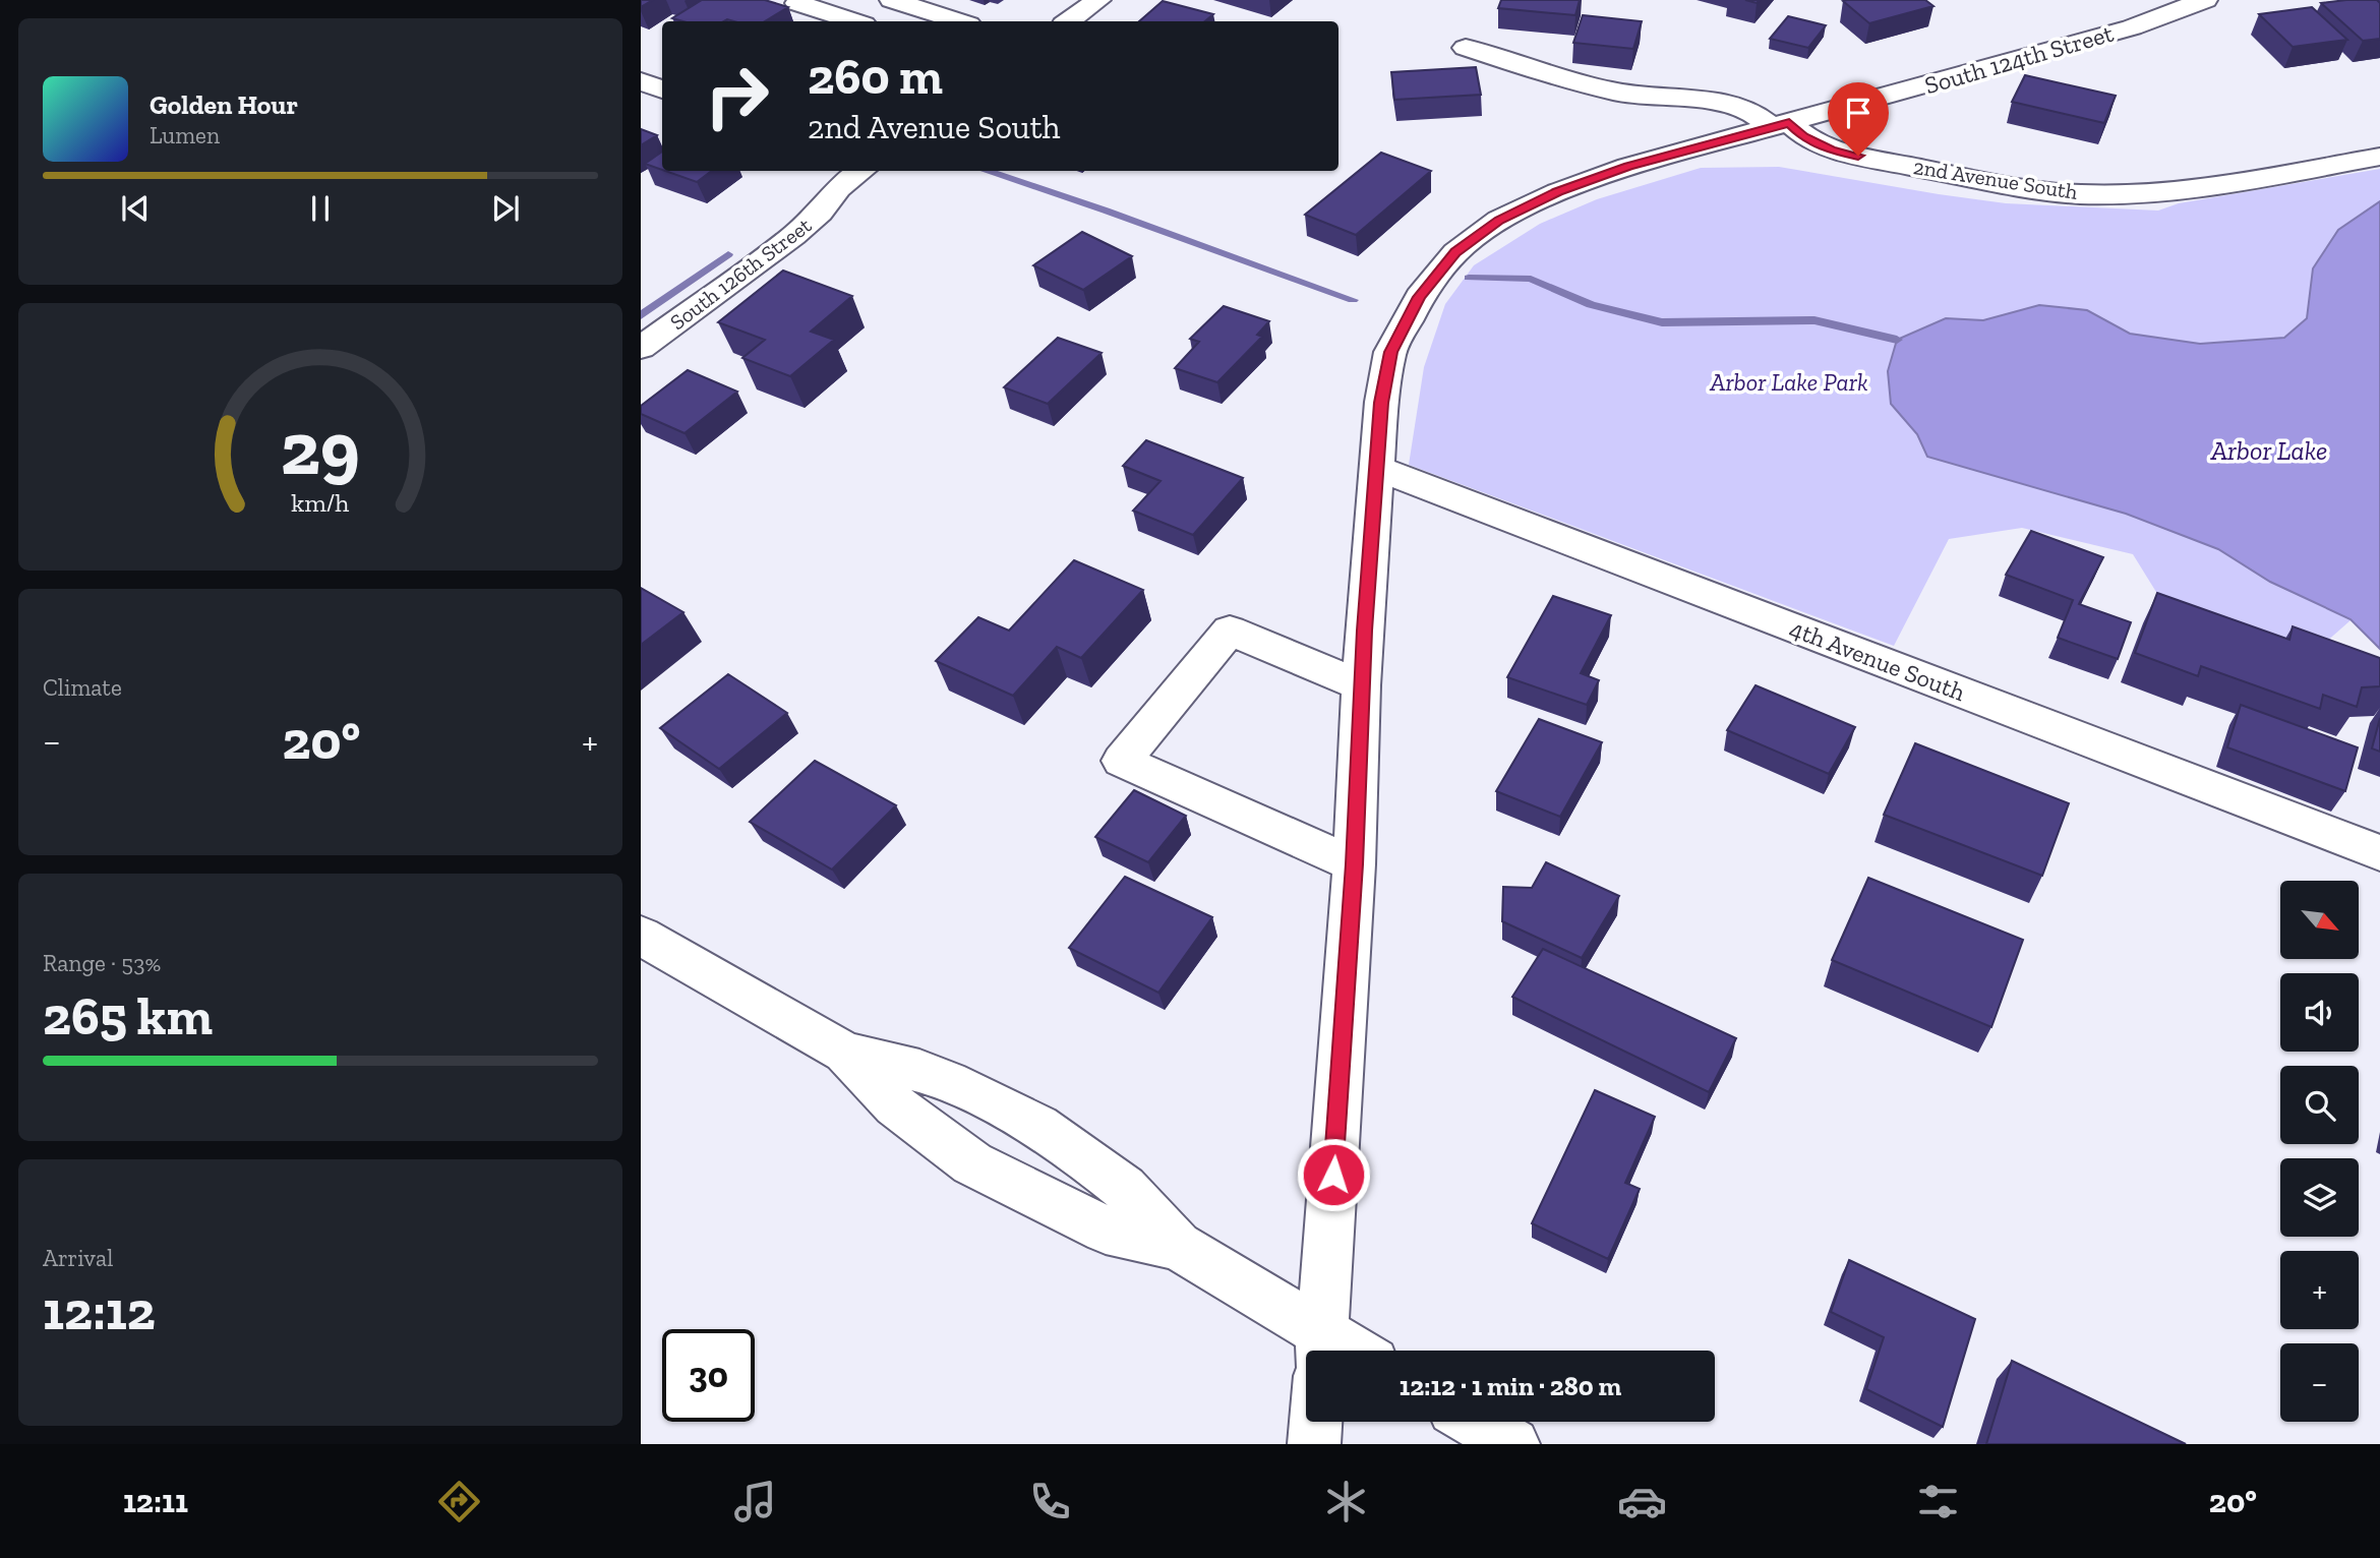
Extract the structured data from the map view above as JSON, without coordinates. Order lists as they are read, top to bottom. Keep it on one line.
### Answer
{"streets":{"street":["South 124th Street","2nd Avenue South","South 126th Street","4th Avenue South"]},"crossings":[["South 124th Street","2nd Avenue South"],["South 124th Street","4th Avenue South"]],"water":["Arbor Lake"],"parks":["Arbor Lake Park"],"north":"bottom right","page":{"turn":["260 m","2nd Avenue South"],"song":["Golden Hour","Lumen"],"tile":["Climate",["Range · 53%","265 km"],["Arrival","12:12"]],"heat":["−","20°","+"],"map_buttons":["+","−"],"limit":"30","trip":"12:12 · 1 min · 280 m","tabs":["12:11","20°"],"gauge":["29","km/h"]}}
